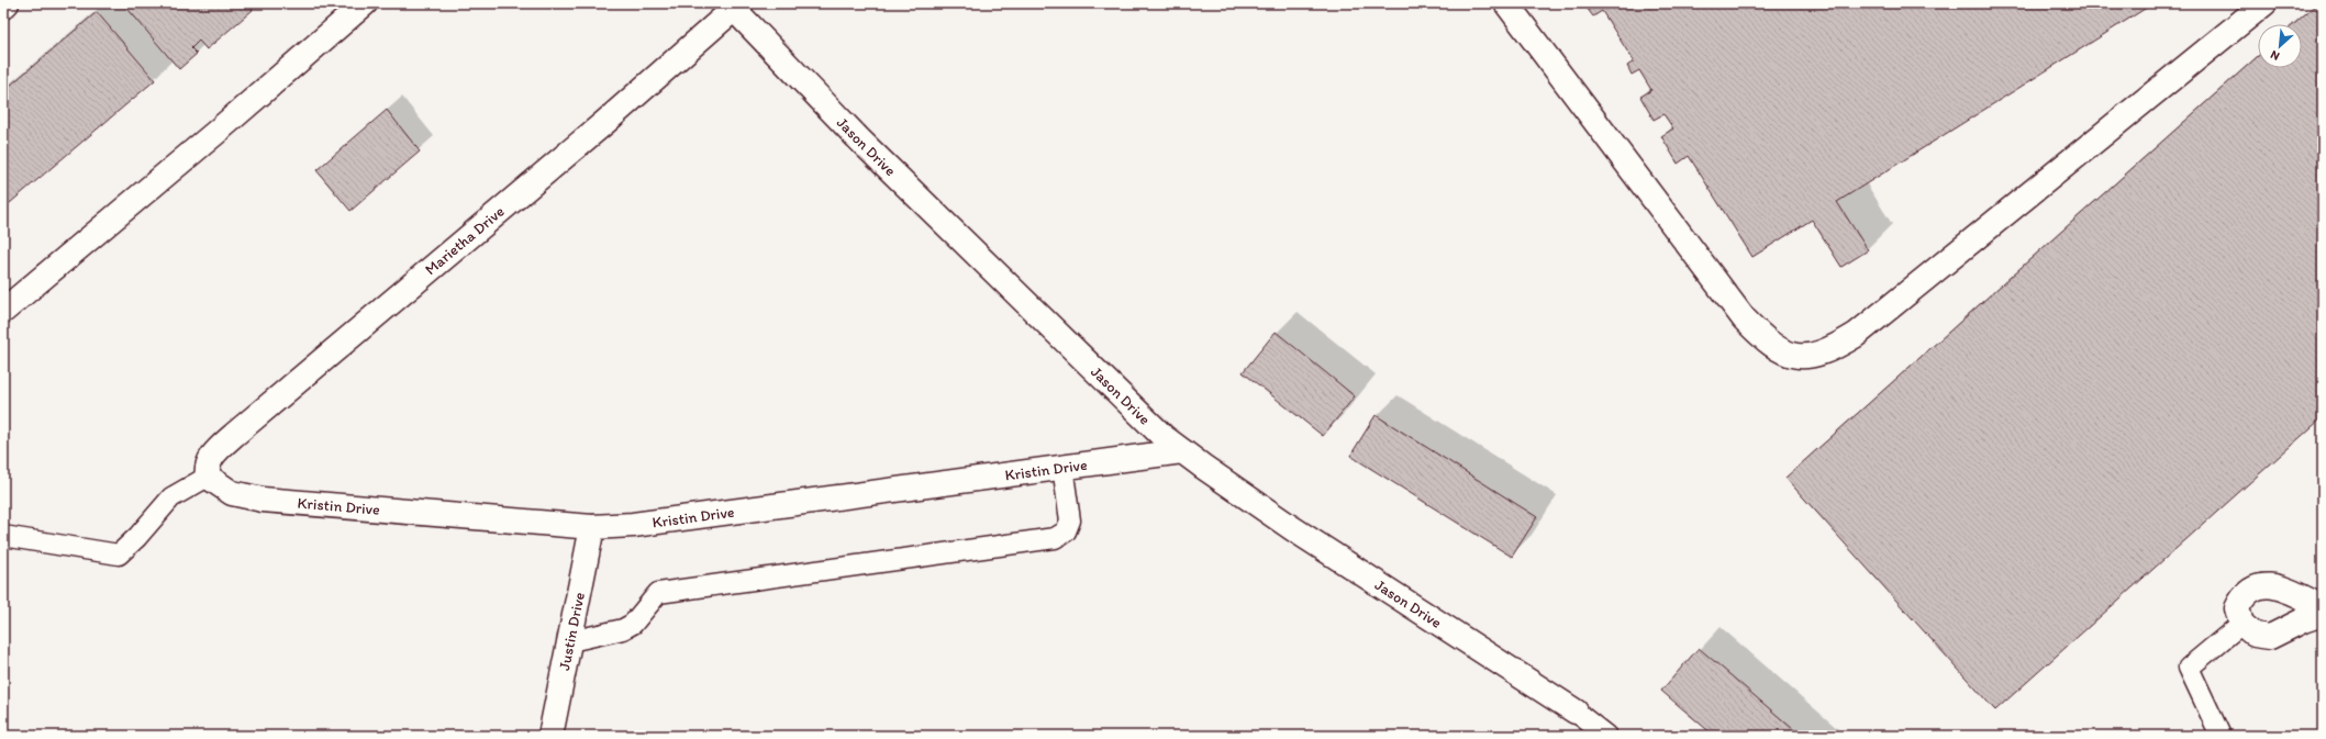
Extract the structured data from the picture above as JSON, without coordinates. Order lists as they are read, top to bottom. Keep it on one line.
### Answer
{"streets":{"street":["Jason Drive","Marietha Drive","Kristin Drive","Justin Drive"]},"crossings":[["Jason Drive","Marietha Drive"],["Jason Drive","Kristin Drive"],["Marietha Drive","Kristin Drive"],["Kristin Drive","Justin Drive"]],"north":"bottom left"}
